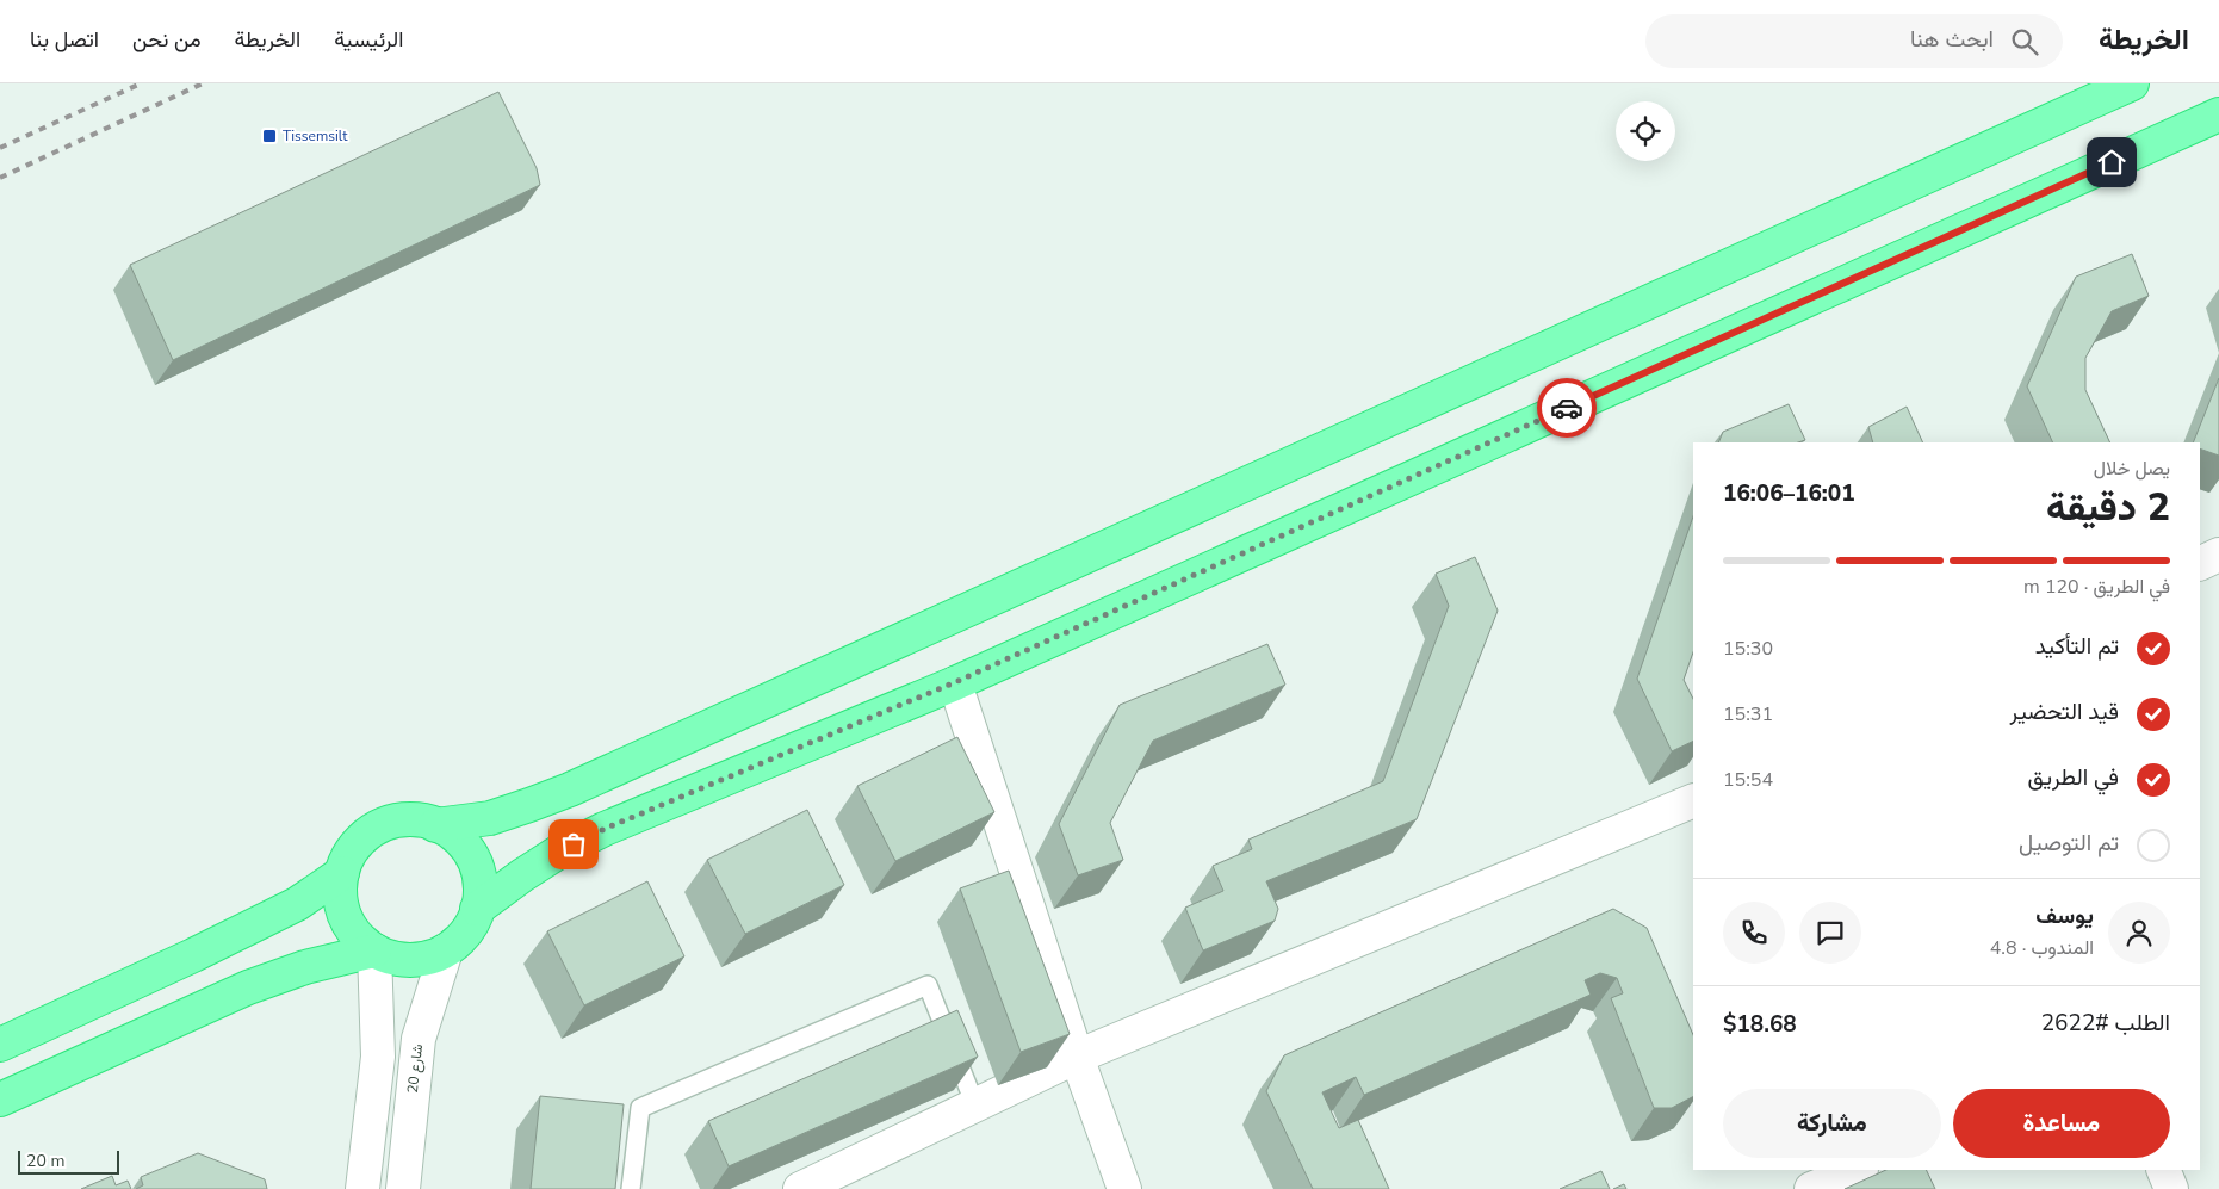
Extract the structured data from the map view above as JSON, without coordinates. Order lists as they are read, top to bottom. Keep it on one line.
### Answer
{"streets":{"street":["شارع 20"]},"places":{"transit":["Tissemsilt"]},"scale_bar":"20 m","page":{"header":"الخريطة","search":"ابحث هنا","nav":["الرئيسية","الخريطة","من نحن","اتصل بنا"],"heading":["2 دقيقة","يصل خلال","16:01–16:06"],"panel":["يوسف","المندوب · 4.8","الطلب #2622","$18.68"],"bar":"في الطريق · 120 m","list":[["تم التأكيد","15:30"],["قيد التحضير","15:31"],["في الطريق","15:54"],"تم التوصيل"],"buttons":["مساعدة","مشاركة"],"scale":"20 m"}}
